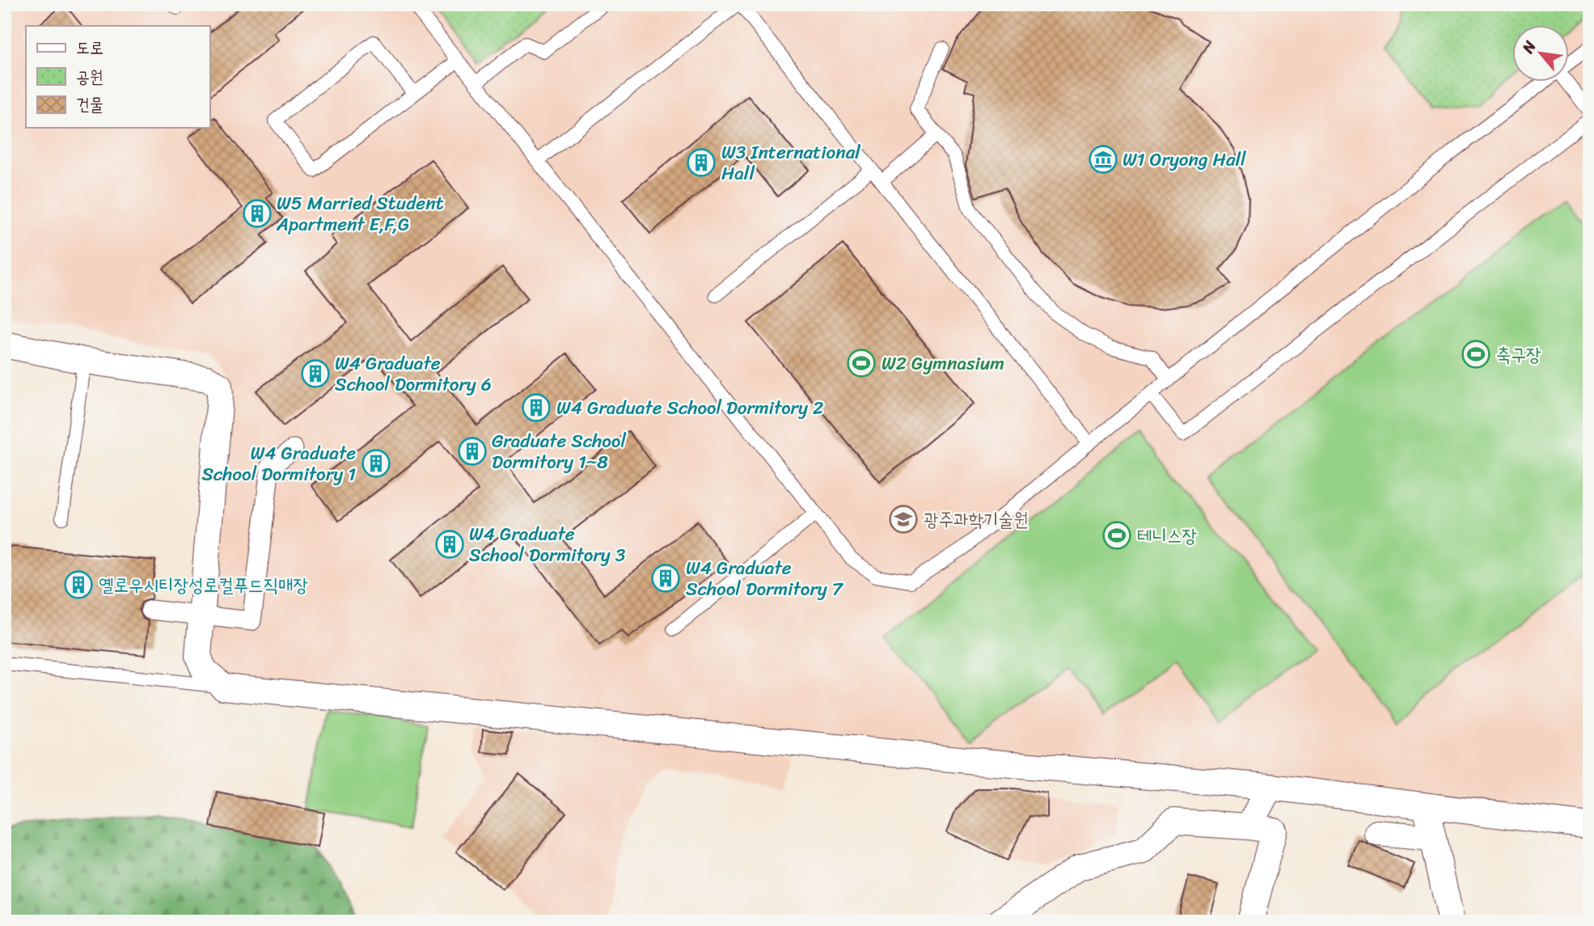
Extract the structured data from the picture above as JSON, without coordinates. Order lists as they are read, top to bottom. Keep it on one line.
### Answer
{"places":{"museum":["W1 Oryong Hall"],"building":["W3 International Hall","W5 Married Student Apartment E,F,G","W4 Graduate School Dormitory 6","W4 Graduate School Dormitory 2","Graduate School Dormitory 1~8","W4 Graduate School Dormitory 1","W4 Graduate School Dormitory 3","W4 Graduate School Dormitory 7","옐로우시티장성로컬푸드직매장"],"sports":["축구장","W2 Gymnasium","테니스장"],"school or university":["광주과학기술원"]},"legend":["도로","공원","건물"],"north":"top left"}
